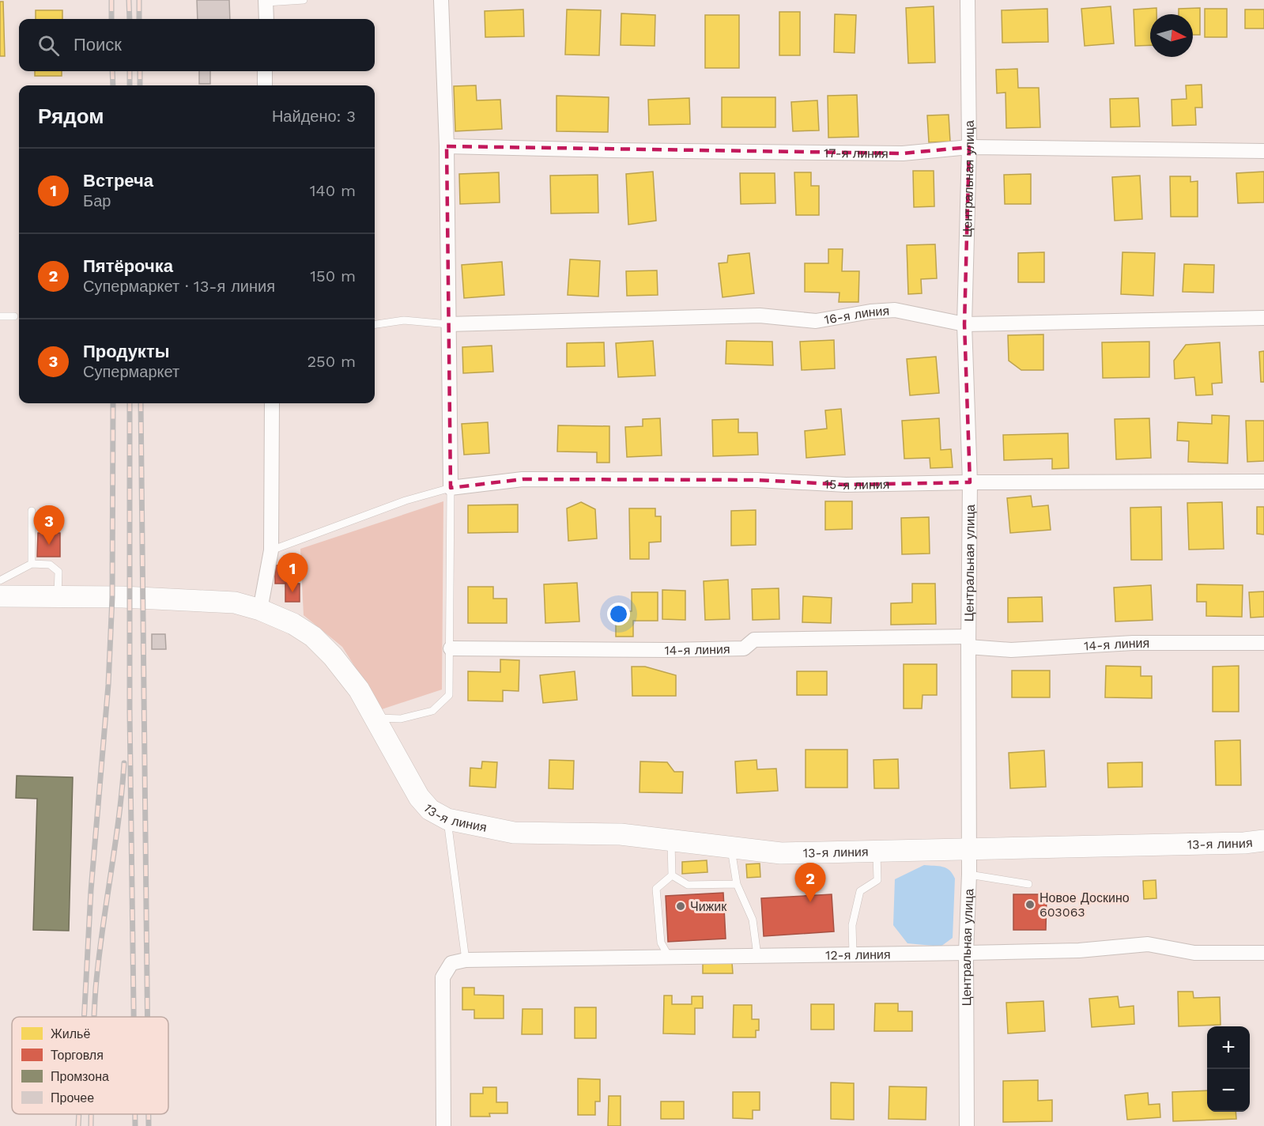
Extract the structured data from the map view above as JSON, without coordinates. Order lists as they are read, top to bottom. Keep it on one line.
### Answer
{"streets":{"street":["17-я линия","Центральная улица","16-я линия","15-я линия","14-я линия","13-я линия","12-я линия"]},"crossings":[["17-я линия","Центральная улица"],["Центральная улица","16-я линия"],["Центральная улица","15-я линия"],["Центральная улица","14-я линия"],["Центральная улица","13-я линия"],["Центральная улица","12-я линия"]],"places":["Новое Доскино 603063","Чижик"],"legend":["Жильё","Торговля","Промзона","Прочее"],"north":"right","page":{"search":"Поиск","heading":["Рядом","Найдено: 3"],"list":[{"mark":"1","name":"Встреча","note":"Бар","value":"140 m"},{"mark":"2","name":"Пятёрочка","note":"Супермаркет · 13-я линия","value":"150 m"},{"mark":"3","name":"Продукты","note":"Супермаркет","value":"250 m"}],"pins":["3","1","2"],"map_buttons":["+","−"]}}
